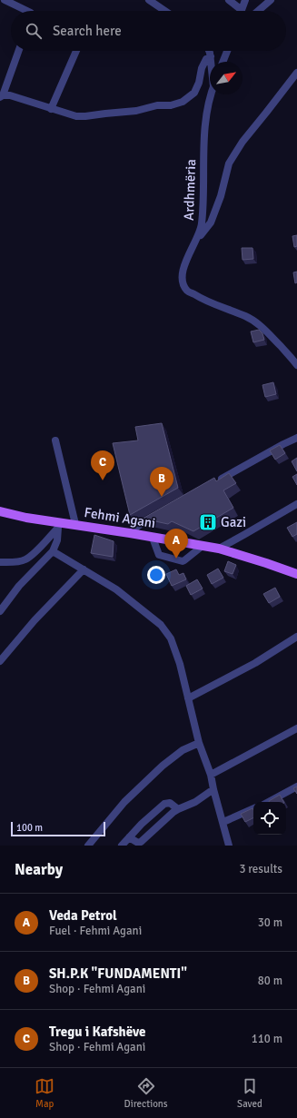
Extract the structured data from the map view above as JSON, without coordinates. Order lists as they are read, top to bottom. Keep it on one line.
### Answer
{"streets":{"main road":["Fehmi Agani"],"street":["Ardhmëria"]},"places":{"building":["Gazi"]},"scale_bar":"100 m","north":"top right","page":{"search":"Search here","pins":["C","B","A"],"scale":"100 m","heading":["Nearby","3 results"],"list":[{"mark":"A","name":"Veda Petrol","note":"Fuel · Fehmi Agani","value":"30 m"},{"mark":"B","name":"SH.P.K \"FUNDAMENTI\"","note":"Shop · Fehmi Agani","value":"80 m"},{"mark":"C","name":"Tregu i Kafshëve","note":"Shop · Fehmi Agani","value":"110 m"}],"nav":["Map","Directions","Saved"]}}
